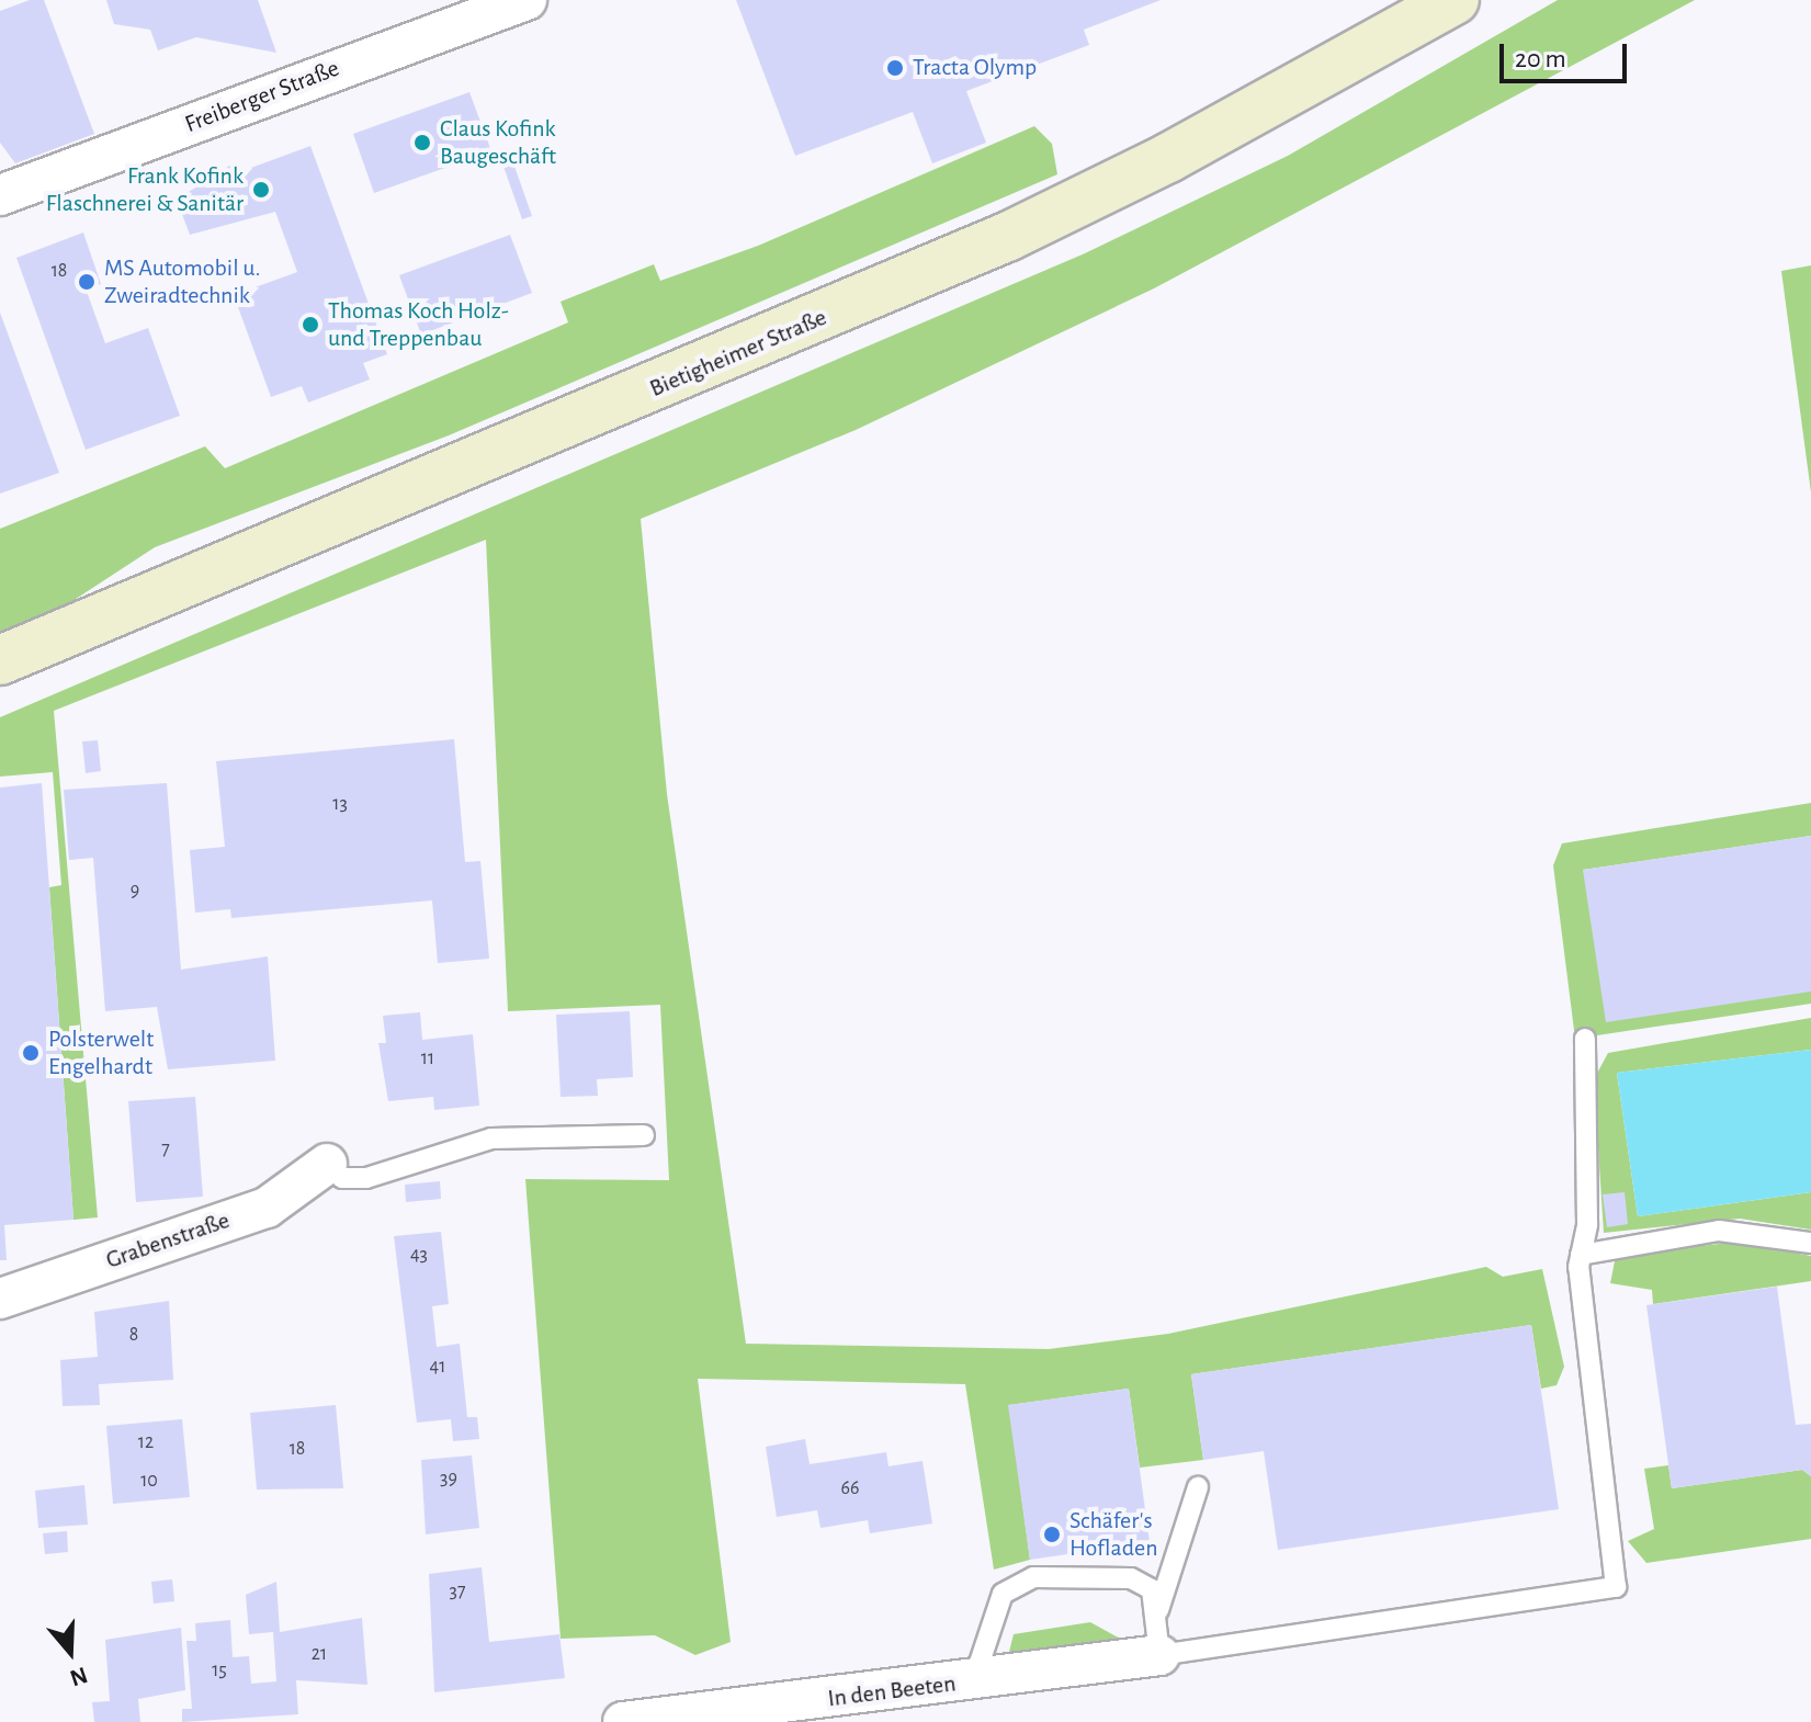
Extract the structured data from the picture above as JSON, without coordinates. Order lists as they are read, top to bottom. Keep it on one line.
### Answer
{"streets":{"main road":["Bietigheimer Straße"],"street":["Freiberger Straße","Grabenstraße","In den Beeten"]},"places":["Tracta Olymp","Claus Kofink Baugeschäft","Frank Kofink Flaschnerei & Sanitär","MS Automobil u. Zweiradtechnik","Thomas Koch Holz- und Treppenbau","Polsterwelt Engelhardt","Schäfer's Hofladen"],"house_numbers":["18","13","9","11","7","43","8","41","12","18","39","10","66","37","21","15"],"scale_bar":"20 m","north":"bottom"}
